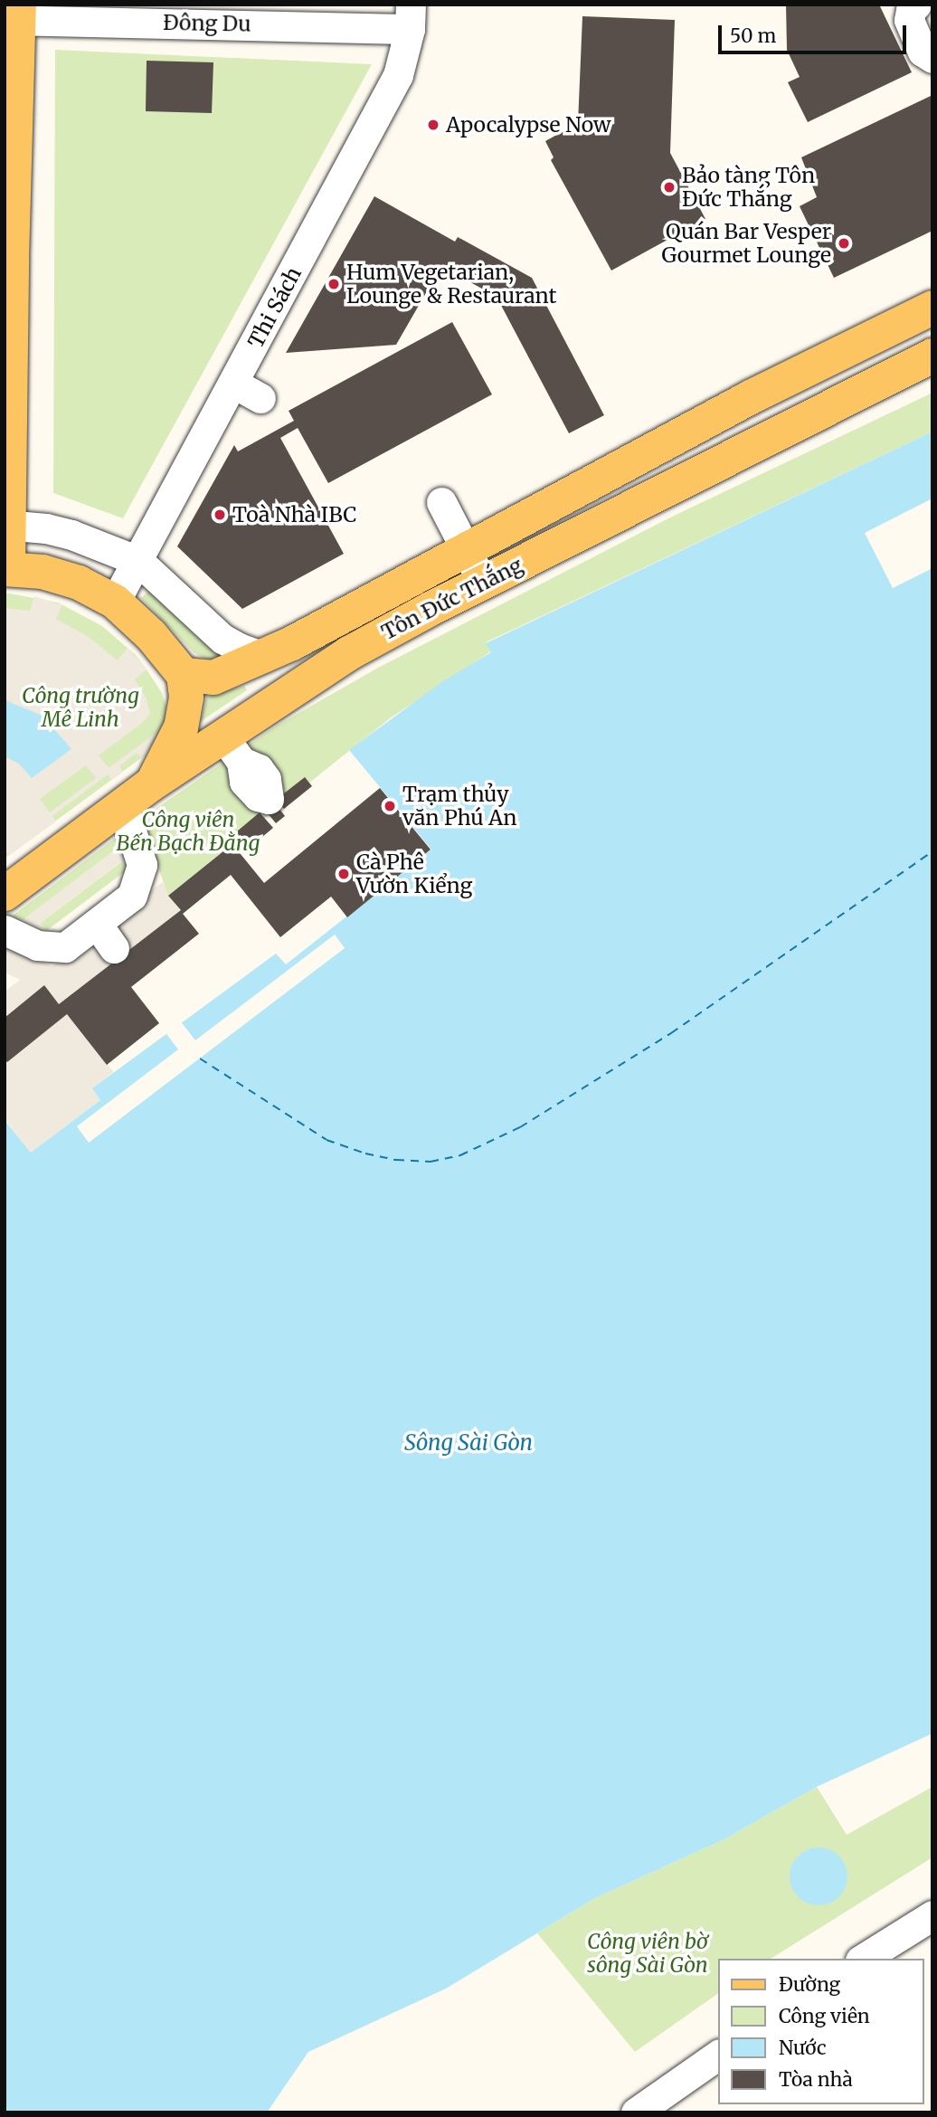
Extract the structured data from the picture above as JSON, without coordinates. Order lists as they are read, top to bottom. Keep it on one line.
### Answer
{"streets":{"main road":["Tôn Đức Thắng"],"street":["Đông Du","Thi Sách"]},"crossings":[["Đông Du","Thi Sách"]],"water":["Sông Sài Gòn"],"parks":["Công trường Mê Linh","Công viên Bến Bạch Đằng","Công viên bờ sông Sài Gòn"],"places":["Apocalypse Now","Bảo tàng Tôn Đức Thắng","Quán Bar Vesper Gourmet Lounge","Hum Vegetarian, Lounge & Restaurant","Toà Nhà IBC","Trạm thủy văn Phú An","Cà Phê Vườn Kiểng"],"legend":["Đường","Công viên","Nước","Tòa nhà"],"scale_bar":"50 m"}
